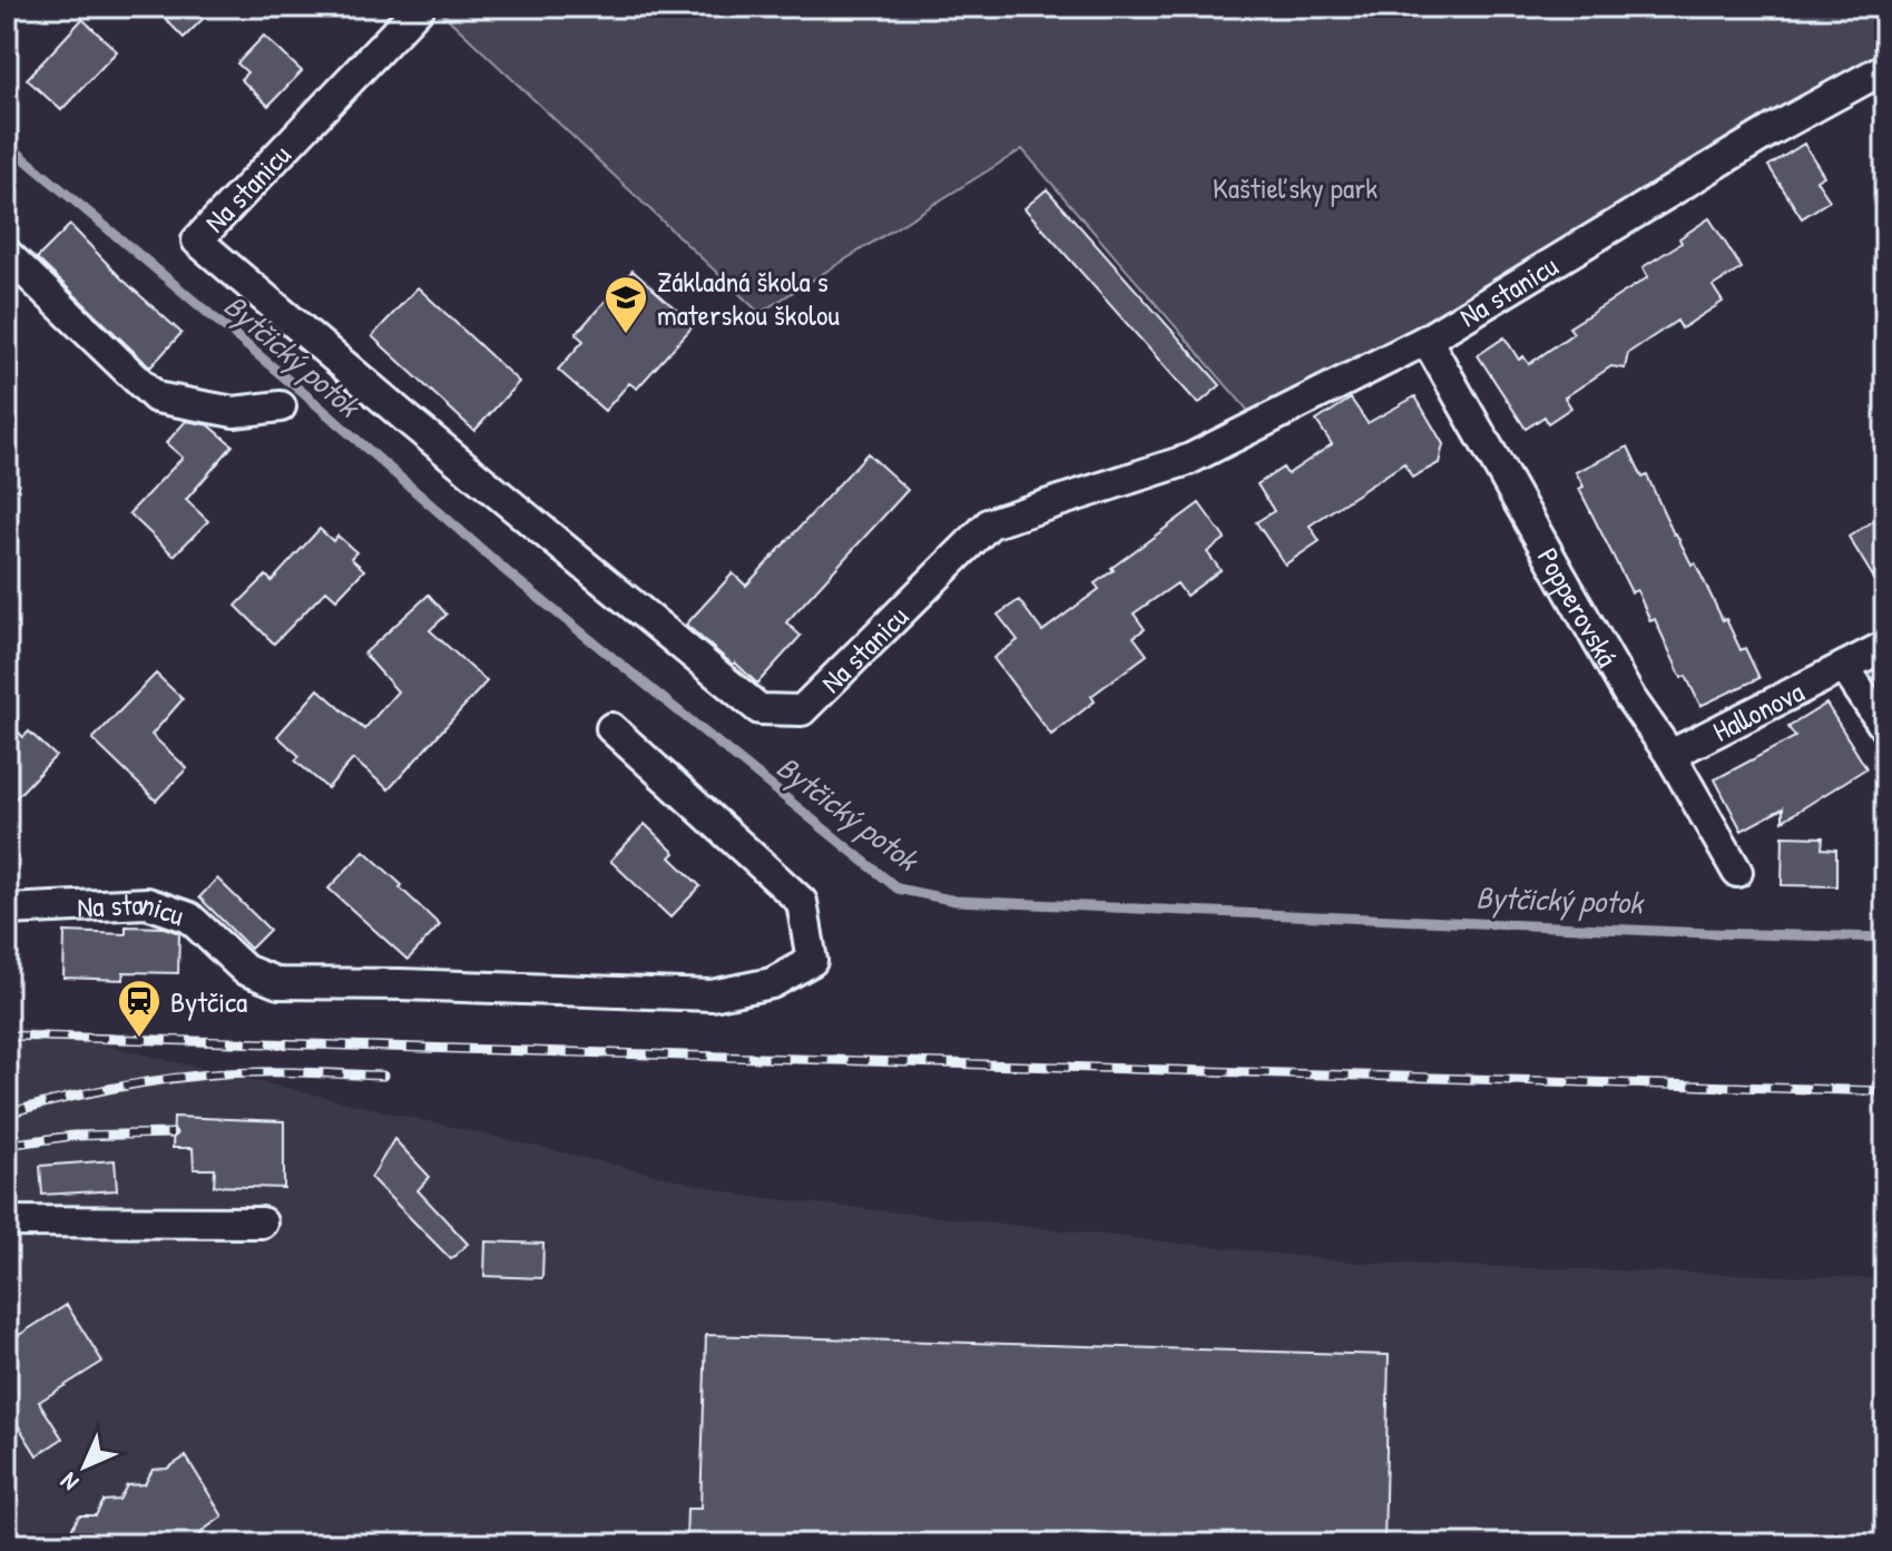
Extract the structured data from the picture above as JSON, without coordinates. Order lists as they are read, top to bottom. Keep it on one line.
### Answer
{"streets":{"street":["Na stanicu","Popperovská","Hallonova"]},"crossings":[["Na stanicu","Popperovská"],["Popperovská","Hallonova"]],"water":["Bytčický potok"],"parks":["Kaštieľsky park"],"places":{"school or university":["Základná škola s materskou školou"],"station":["Bytčica"]},"north":"bottom left"}
